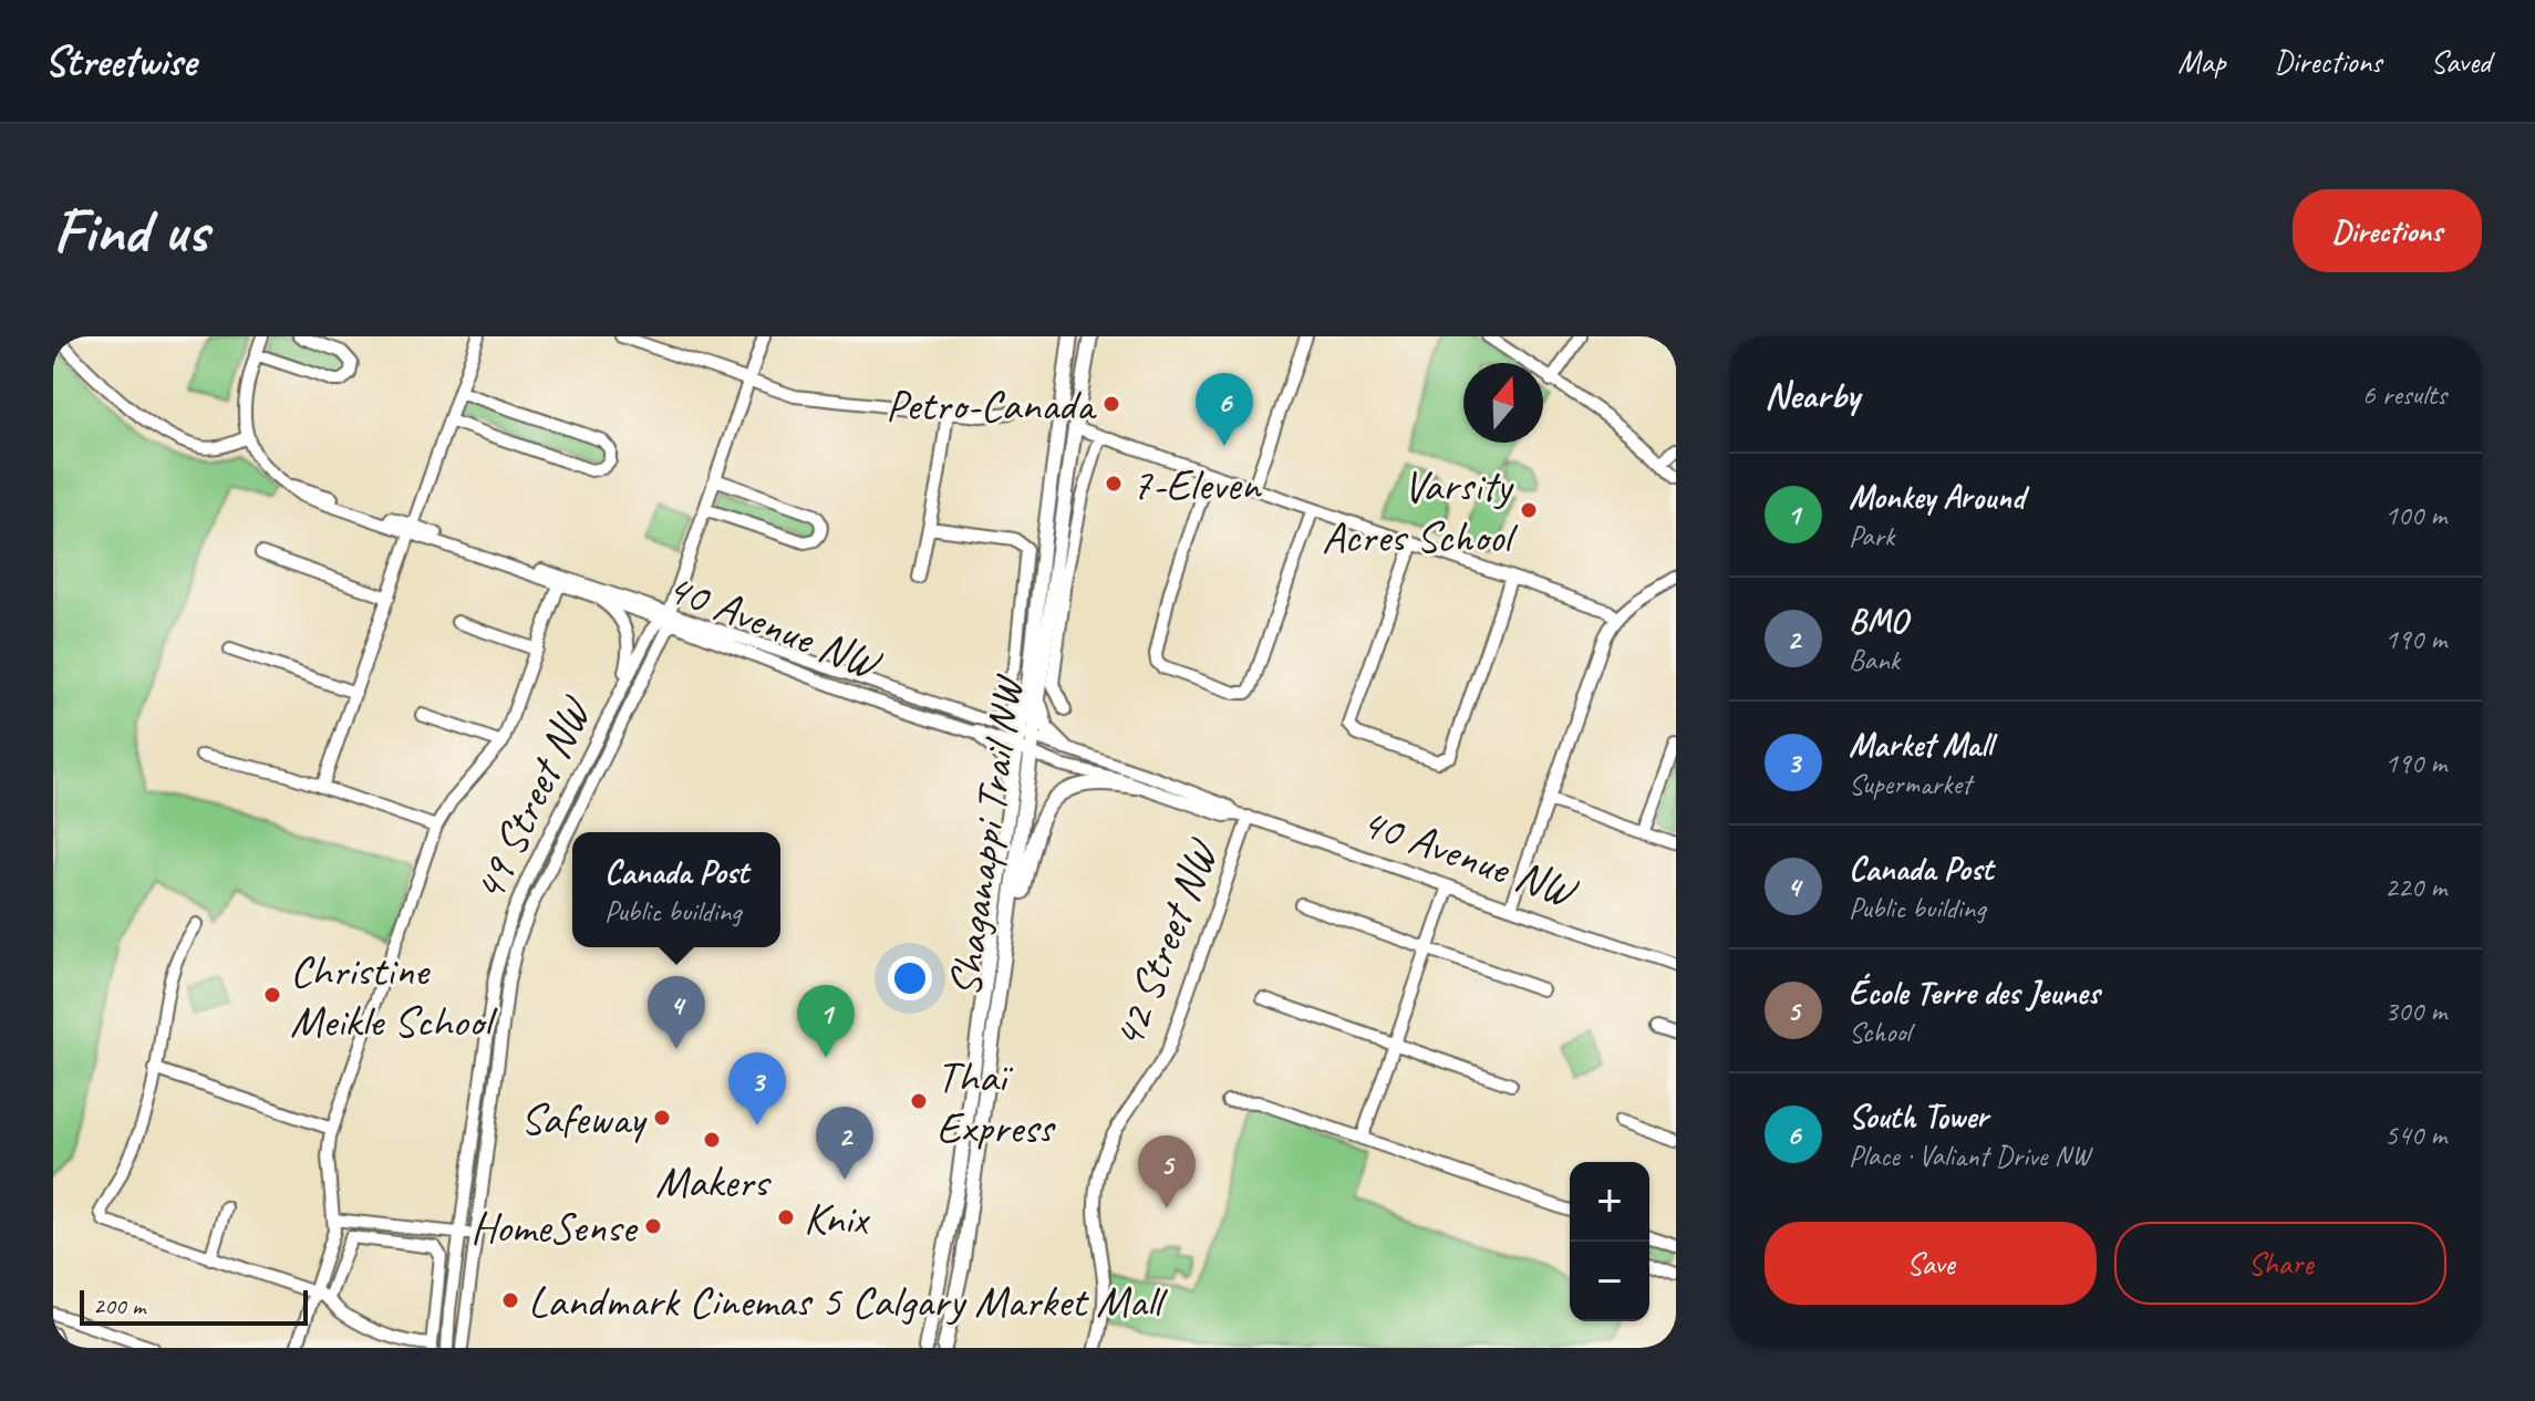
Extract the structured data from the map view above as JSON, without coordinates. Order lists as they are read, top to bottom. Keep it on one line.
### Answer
{"streets":{"main road":["Shaganappi Trail NW"],"street":["40 Avenue NW","49 Street NW","42 Street NW"]},"crossings":[["40 Avenue NW","49 Street NW"],["40 Avenue NW","Shaganappi Trail NW"],["40 Avenue NW","42 Street NW"]],"places":["Petro-Canada","7-Eleven","Varsity Acres School","Christine Meikle School","Thaï Express","Safeway","Makers","Knix","HomeSense","Landmark Cinemas 5 Calgary Market Mall"],"scale_bar":"200 m","north":"top","page":{"header":"Streetwise","nav":["Map","Directions","Saved"],"buttons":["Directions",["Save","Share"]],"title":"Find us","heading":["Nearby","6 results"],"pins":["6","4","1","3","2","5"],"list":[{"mark":"1","name":"Monkey Around","note":"Park","value":"100 m"},{"mark":"2","name":"BMO","note":"Bank","value":"190 m"},{"mark":"3","name":"Market Mall","note":"Supermarket","value":"190 m"},{"mark":"4","name":"Canada Post","note":"Public building","value":"220 m"},{"mark":"5","name":"École Terre des Jeunes","note":"School","value":"300 m"},{"mark":"6","name":"South Tower","note":"Place · Valiant Drive NW","value":"540 m"}],"popup":["Canada Post","Public building"],"map_buttons":["+","−"],"scale":"200 m"}}
